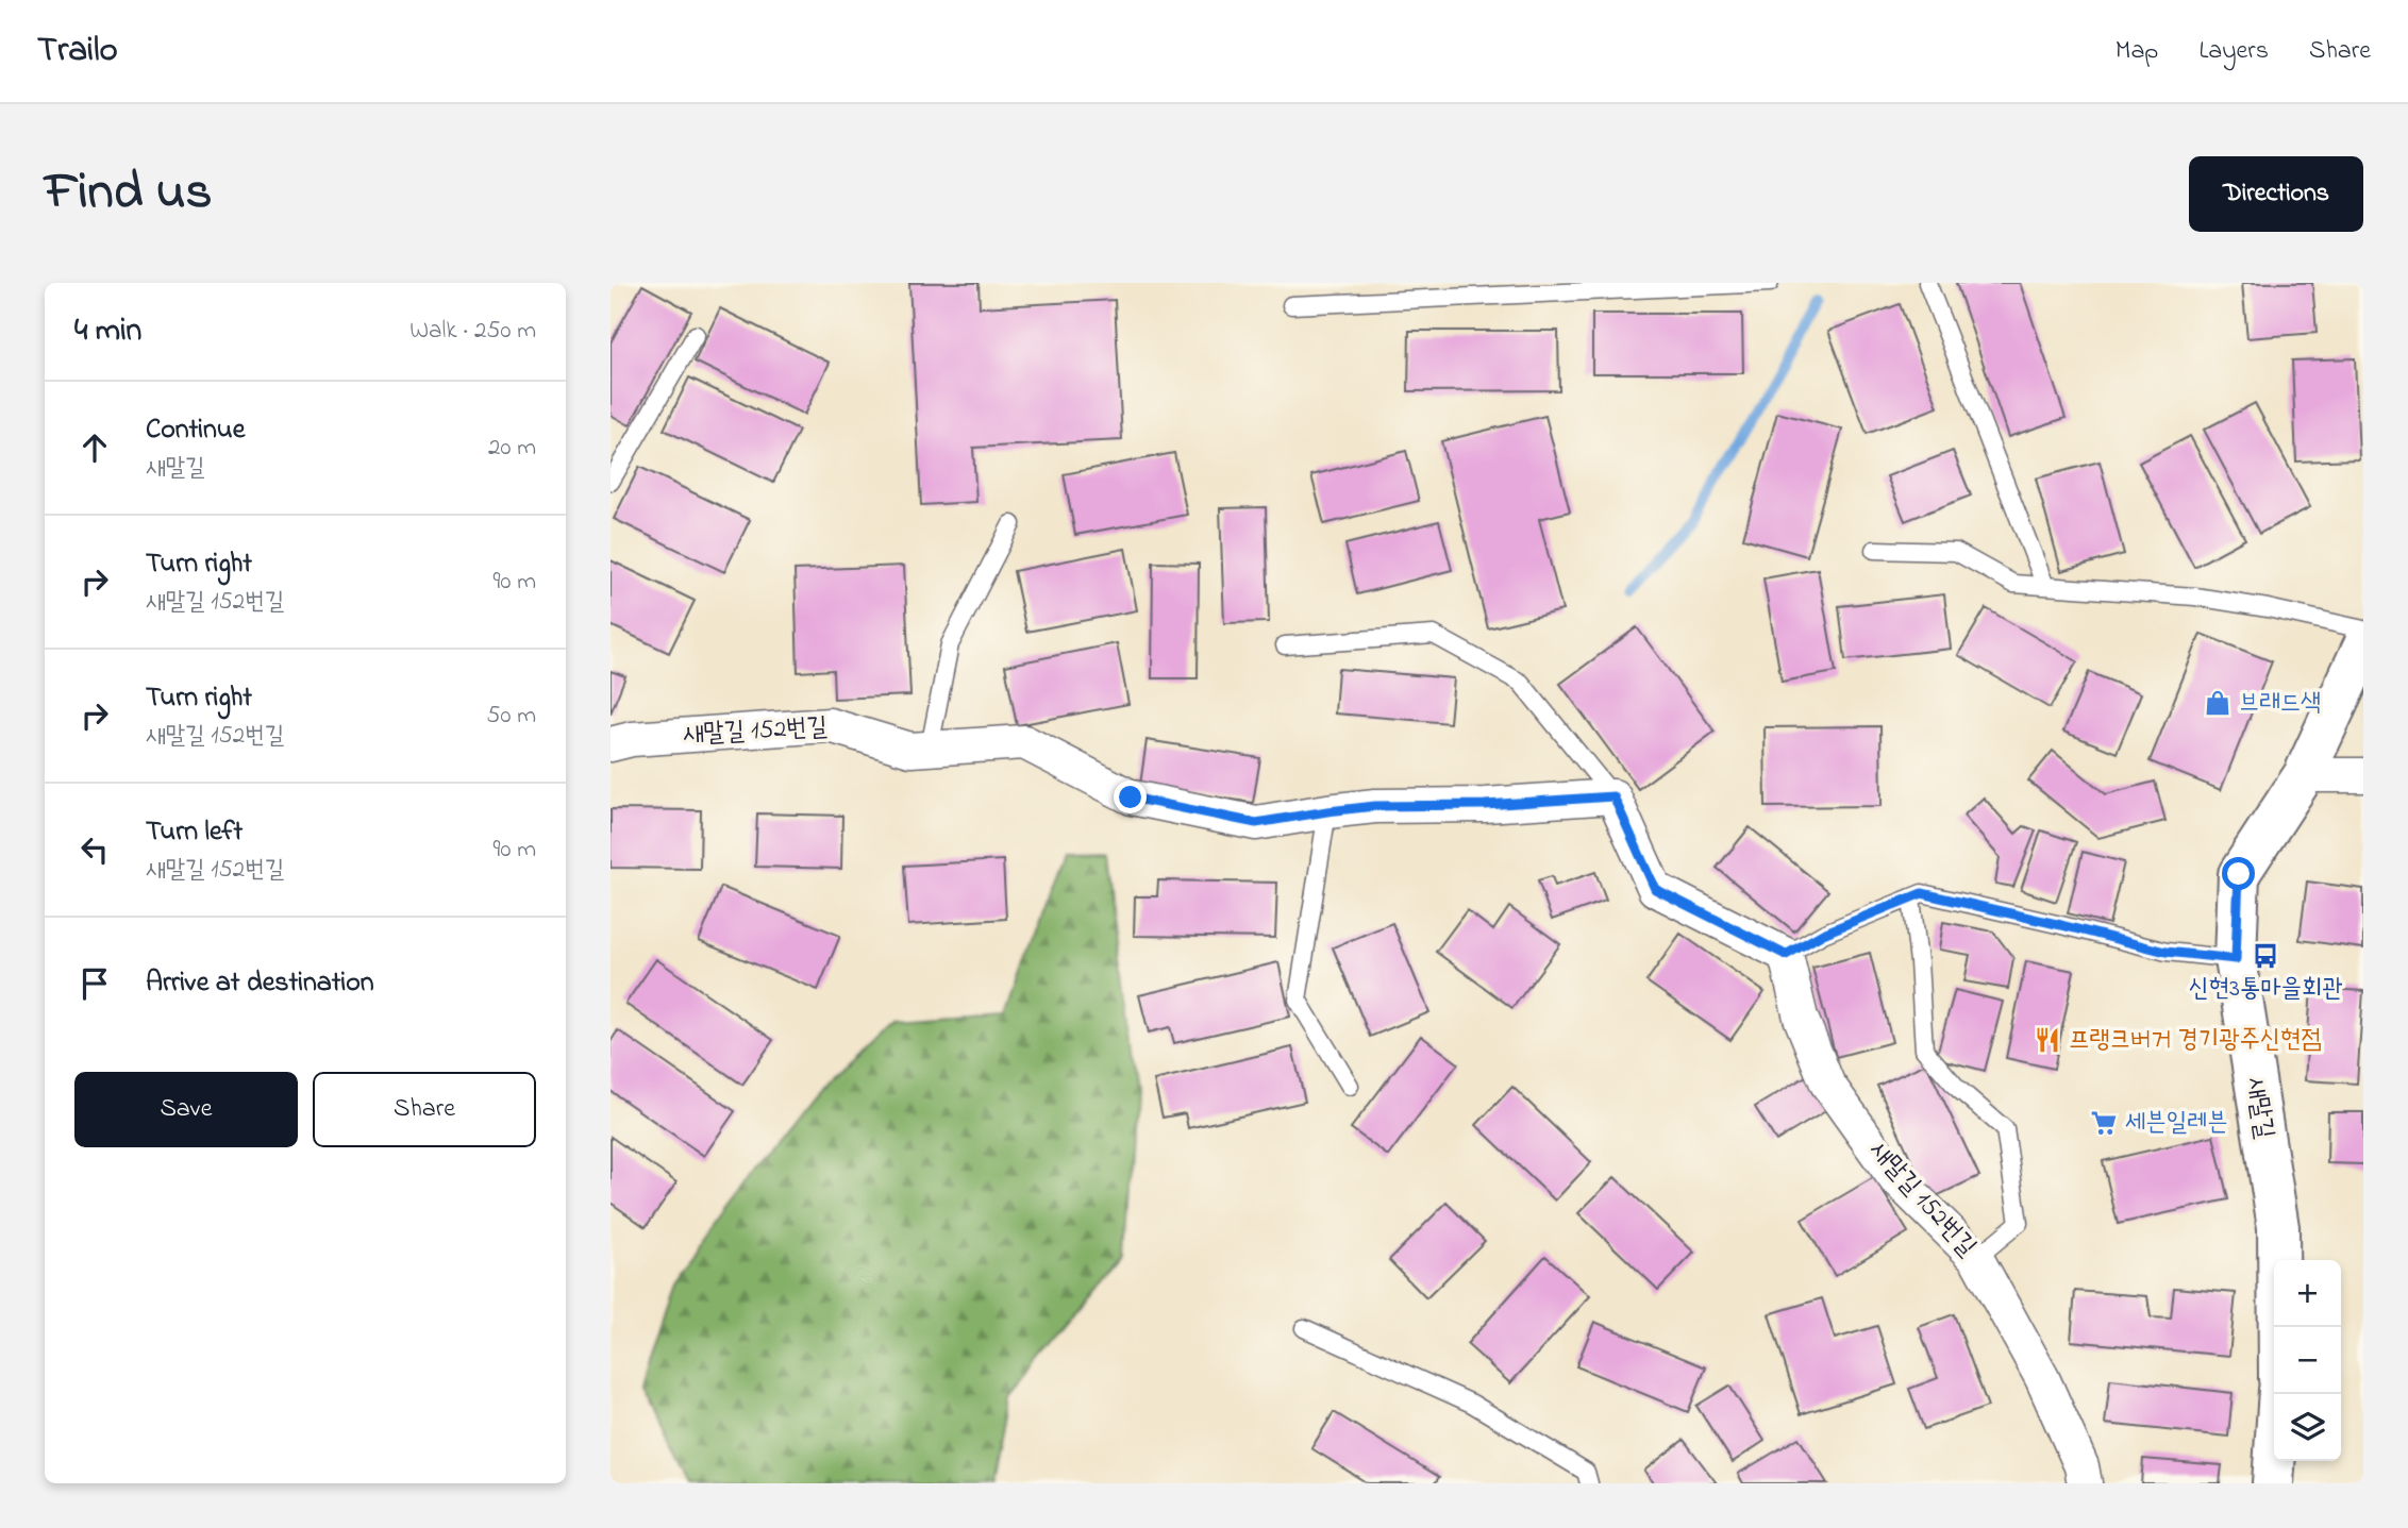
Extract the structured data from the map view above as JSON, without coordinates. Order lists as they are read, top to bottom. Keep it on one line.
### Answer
{"streets":{"street":["새말길 152번길","새말길"]},"places":{"shop":["브래드색"],"bus stop":["신현3통마을회관"],"restaurant":["프랭크버거 경기광주신현점"],"supermarket":["세븐일레븐"]},"page":{"header":"Trailo","nav":["Map","Layers","Share"],"title":"Find us","buttons":["Directions",["Save","Share"]],"heading":["4 min","Walk · 250 m"],"list":[["Continue","새말길","20 m"],["Turn right","새말길 152번길","90 m"],["Turn right","새말길 152번길","50 m"],["Turn left","새말길 152번길","90 m"],"Arrive at destination"],"map_buttons":["+","−"]}}
